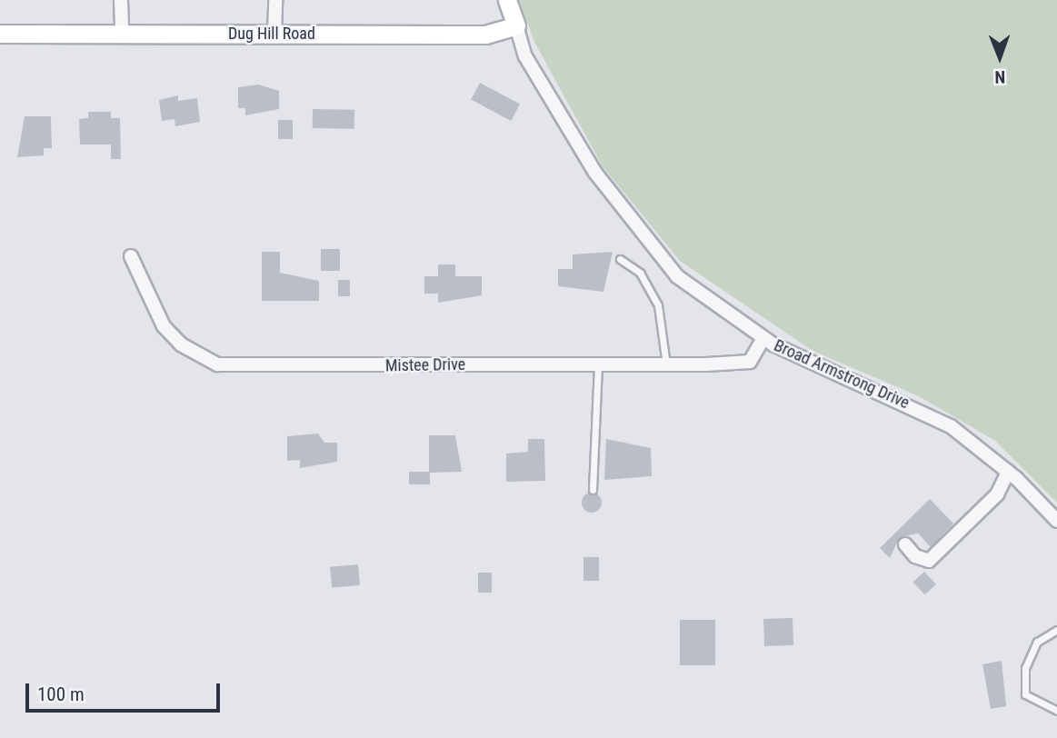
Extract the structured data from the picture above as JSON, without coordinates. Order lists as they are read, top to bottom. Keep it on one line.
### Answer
{"streets":{"street":["Dug Hill Road","Mistee Drive","Broad Armstrong Drive"]},"crossings":[["Dug Hill Road","Broad Armstrong Drive"],["Mistee Drive","Broad Armstrong Drive"]],"scale_bar":"100 m","north":"bottom"}
